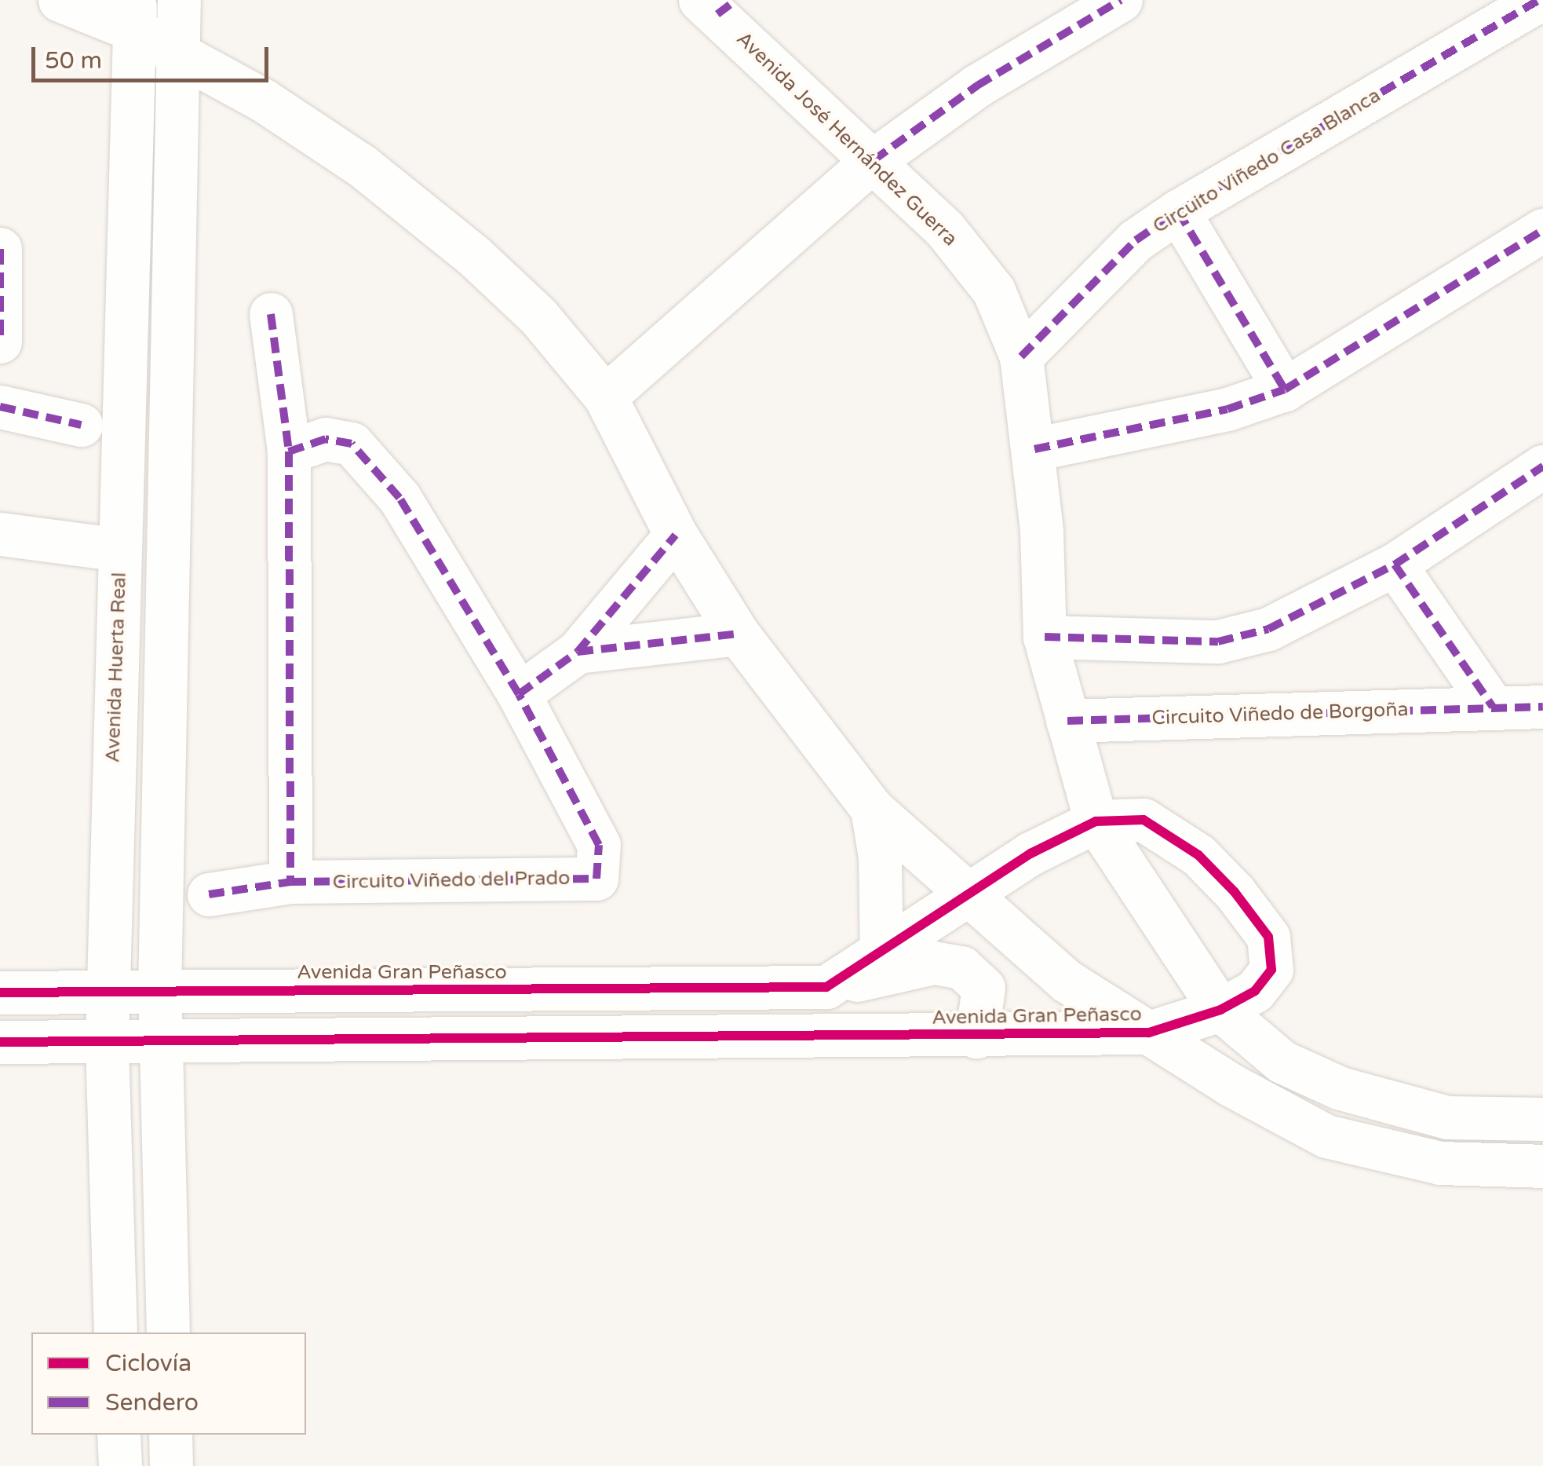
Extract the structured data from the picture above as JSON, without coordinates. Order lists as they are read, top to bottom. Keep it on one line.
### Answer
{"streets":{"street":["Avenida José Hernández Guerra","Circuito Viñedo Casa Blanca","Avenida Huerta Real","Circuito Viñedo de Borgoña","Circuito Viñedo del Prado","Avenida Gran Peñasco"]},"crossings":[["Avenida José Hernández Guerra","Circuito Viñedo Casa Blanca"],["Avenida José Hernández Guerra","Circuito Viñedo de Borgoña"],["Avenida José Hernández Guerra","Avenida Gran Peñasco"],["Avenida Huerta Real","Avenida Gran Peñasco"]],"legend":["Ciclovía","Sendero"],"scale_bar":"50 m"}
